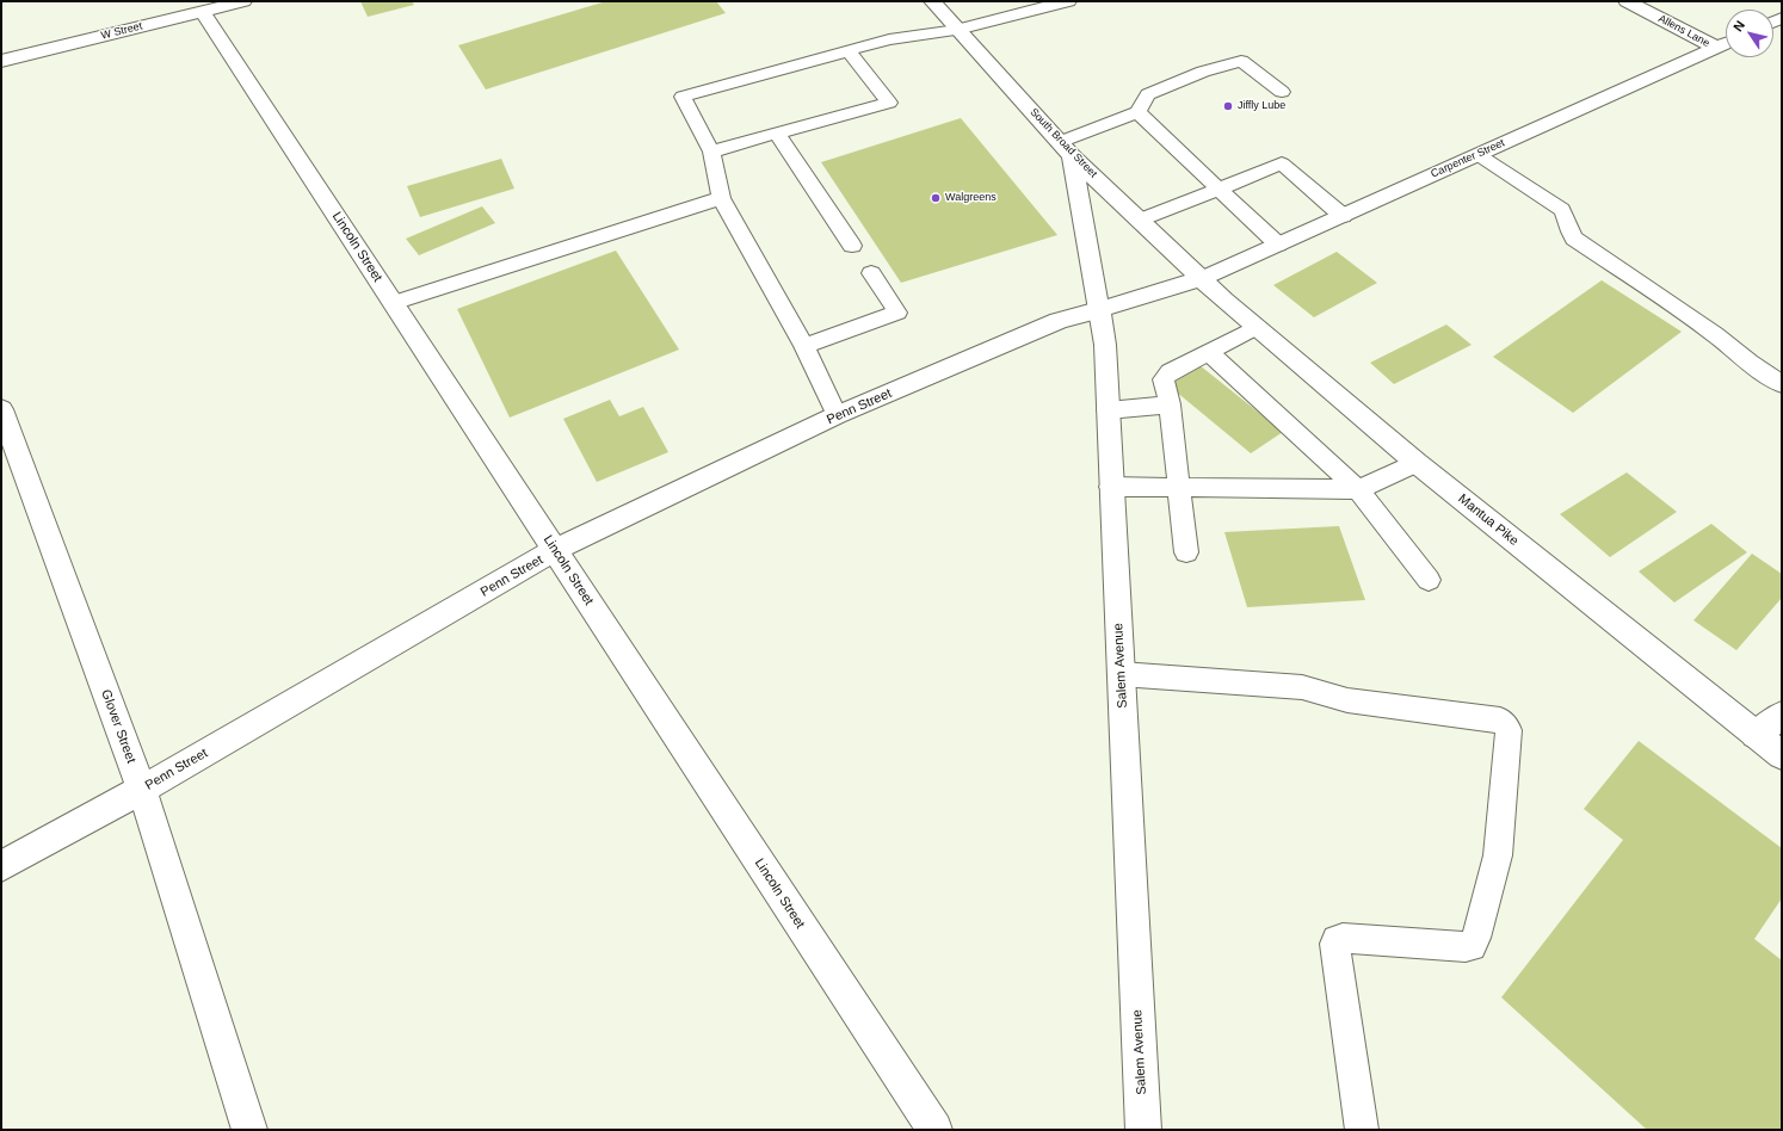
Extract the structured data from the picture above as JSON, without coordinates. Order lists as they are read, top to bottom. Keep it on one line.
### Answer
{"streets":{"street":["W Street","Allens Lane","South Broad Street","Carpenter Street","Lincoln Street","Penn Street","Mantua Pike","Salem Avenue","Glover Street"]},"crossings":[["W Street","Lincoln Street"],["Allens Lane","Carpenter Street"],["South Broad Street","Carpenter Street"],["South Broad Street","Mantua Pike"],["South Broad Street","Salem Avenue"],["Carpenter Street","Mantua Pike"],["Lincoln Street","Penn Street"],["Penn Street","Salem Avenue"],["Penn Street","Glover Street"]],"places":["Jiffly Lube","Walgreens"],"north":"top left"}
